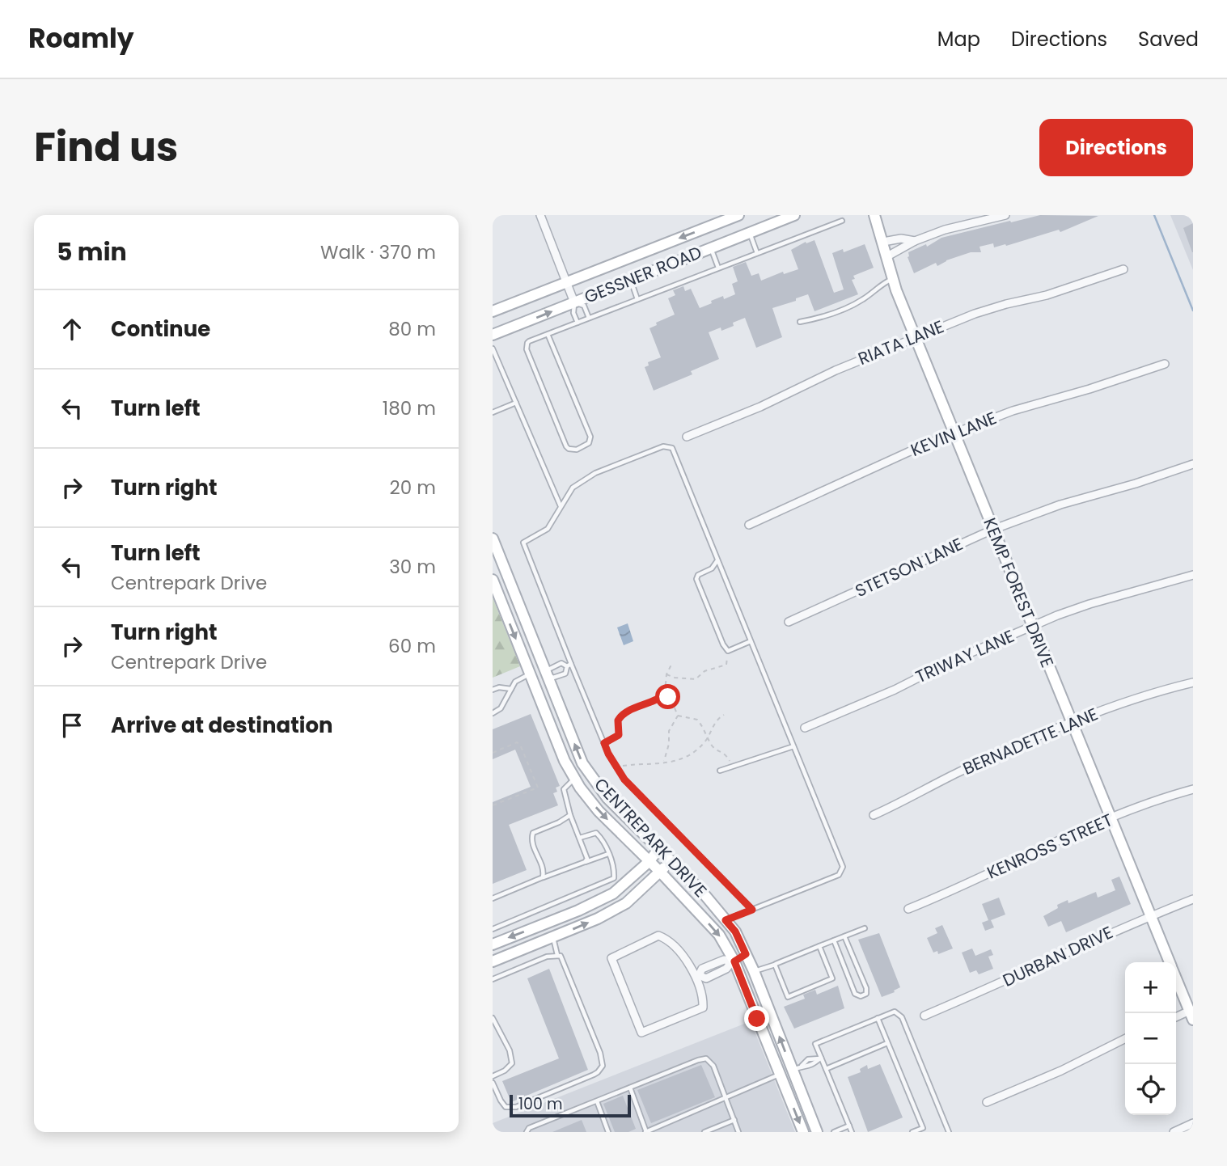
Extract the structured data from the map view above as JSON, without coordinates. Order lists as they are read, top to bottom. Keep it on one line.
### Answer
{"streets":{"street":["GESSNER ROAD","RIATA LANE","KEVIN LANE","STETSON LANE","KEMP FOREST DRIVE","TRIWAY LANE","BERNADETTE LANE","CENTREPARK DRIVE","KENROSS STREET","DURBAN DRIVE"]},"crossings":[["RIATA LANE","KEMP FOREST DRIVE"],["KEVIN LANE","KEMP FOREST DRIVE"],["STETSON LANE","KEMP FOREST DRIVE"],["KEMP FOREST DRIVE","TRIWAY LANE"],["KEMP FOREST DRIVE","BERNADETTE LANE"],["KEMP FOREST DRIVE","KENROSS STREET"],["KEMP FOREST DRIVE","DURBAN DRIVE"]],"scale_bar":"100 m","page":{"header":"Roamly","nav":["Map","Directions","Saved"],"title":"Find us","buttons":"Directions","heading":["5 min","Walk · 370 m"],"list":[["Continue","80 m"],["Turn left","180 m"],["Turn right","20 m"],["Turn left","Centrepark Drive","30 m"],["Turn right","Centrepark Drive","60 m"],"Arrive at destination"],"map_buttons":["+","−"],"scale":"100 m"}}
